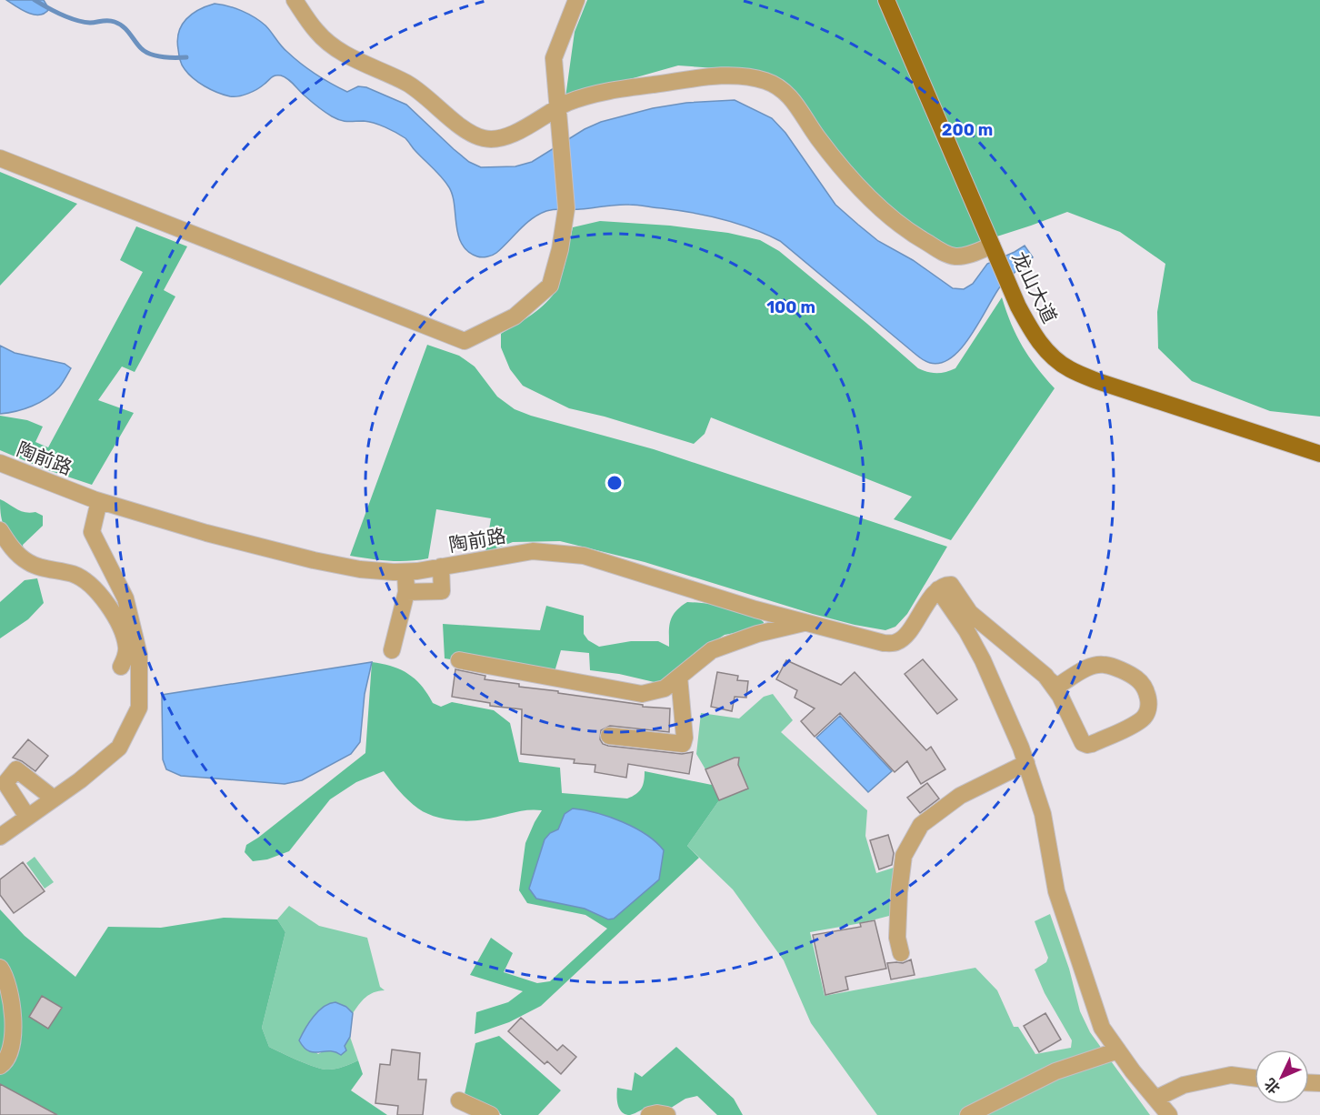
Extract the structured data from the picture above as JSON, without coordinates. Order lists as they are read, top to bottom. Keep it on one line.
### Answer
{"streets":{"main road":["龙山大道"],"street":["陶前路"]},"north":"bottom left","rings":["200 m","100 m"]}
